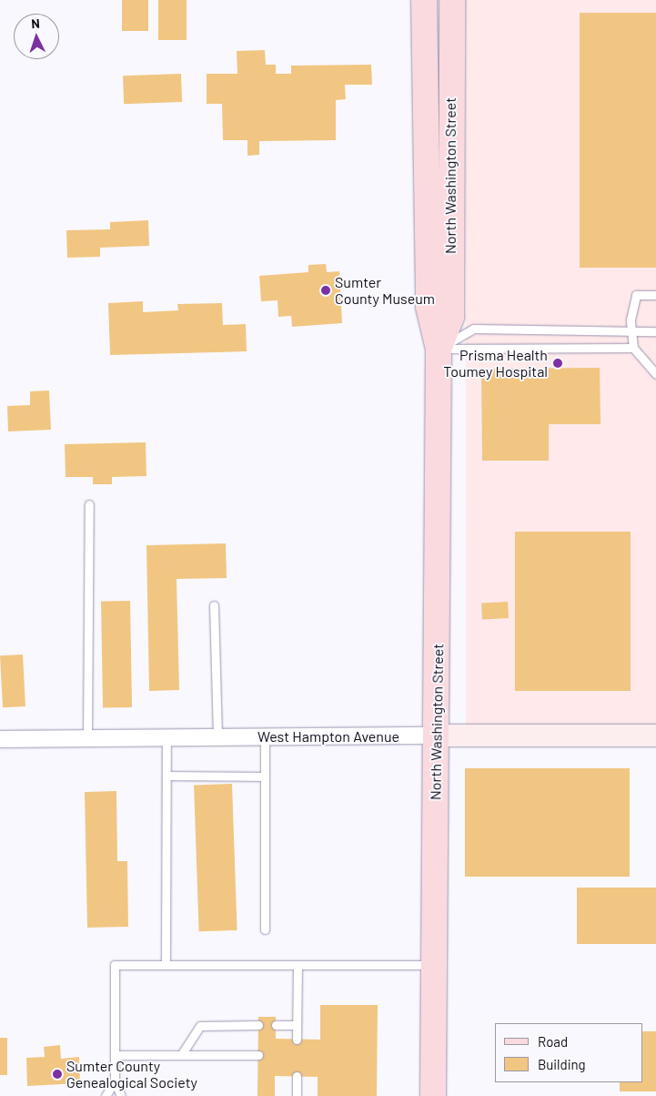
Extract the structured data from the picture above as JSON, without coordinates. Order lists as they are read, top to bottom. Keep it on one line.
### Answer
{"streets":{"main road":["North Washington Street"],"street":["West Hampton Avenue"]},"crossings":[["North Washington Street","West Hampton Avenue"]],"places":["Sumter County Museum","Prisma Health Toumey Hospital","Sumter County Genealogical Society"],"legend":["Road","Building"],"north":"top"}
